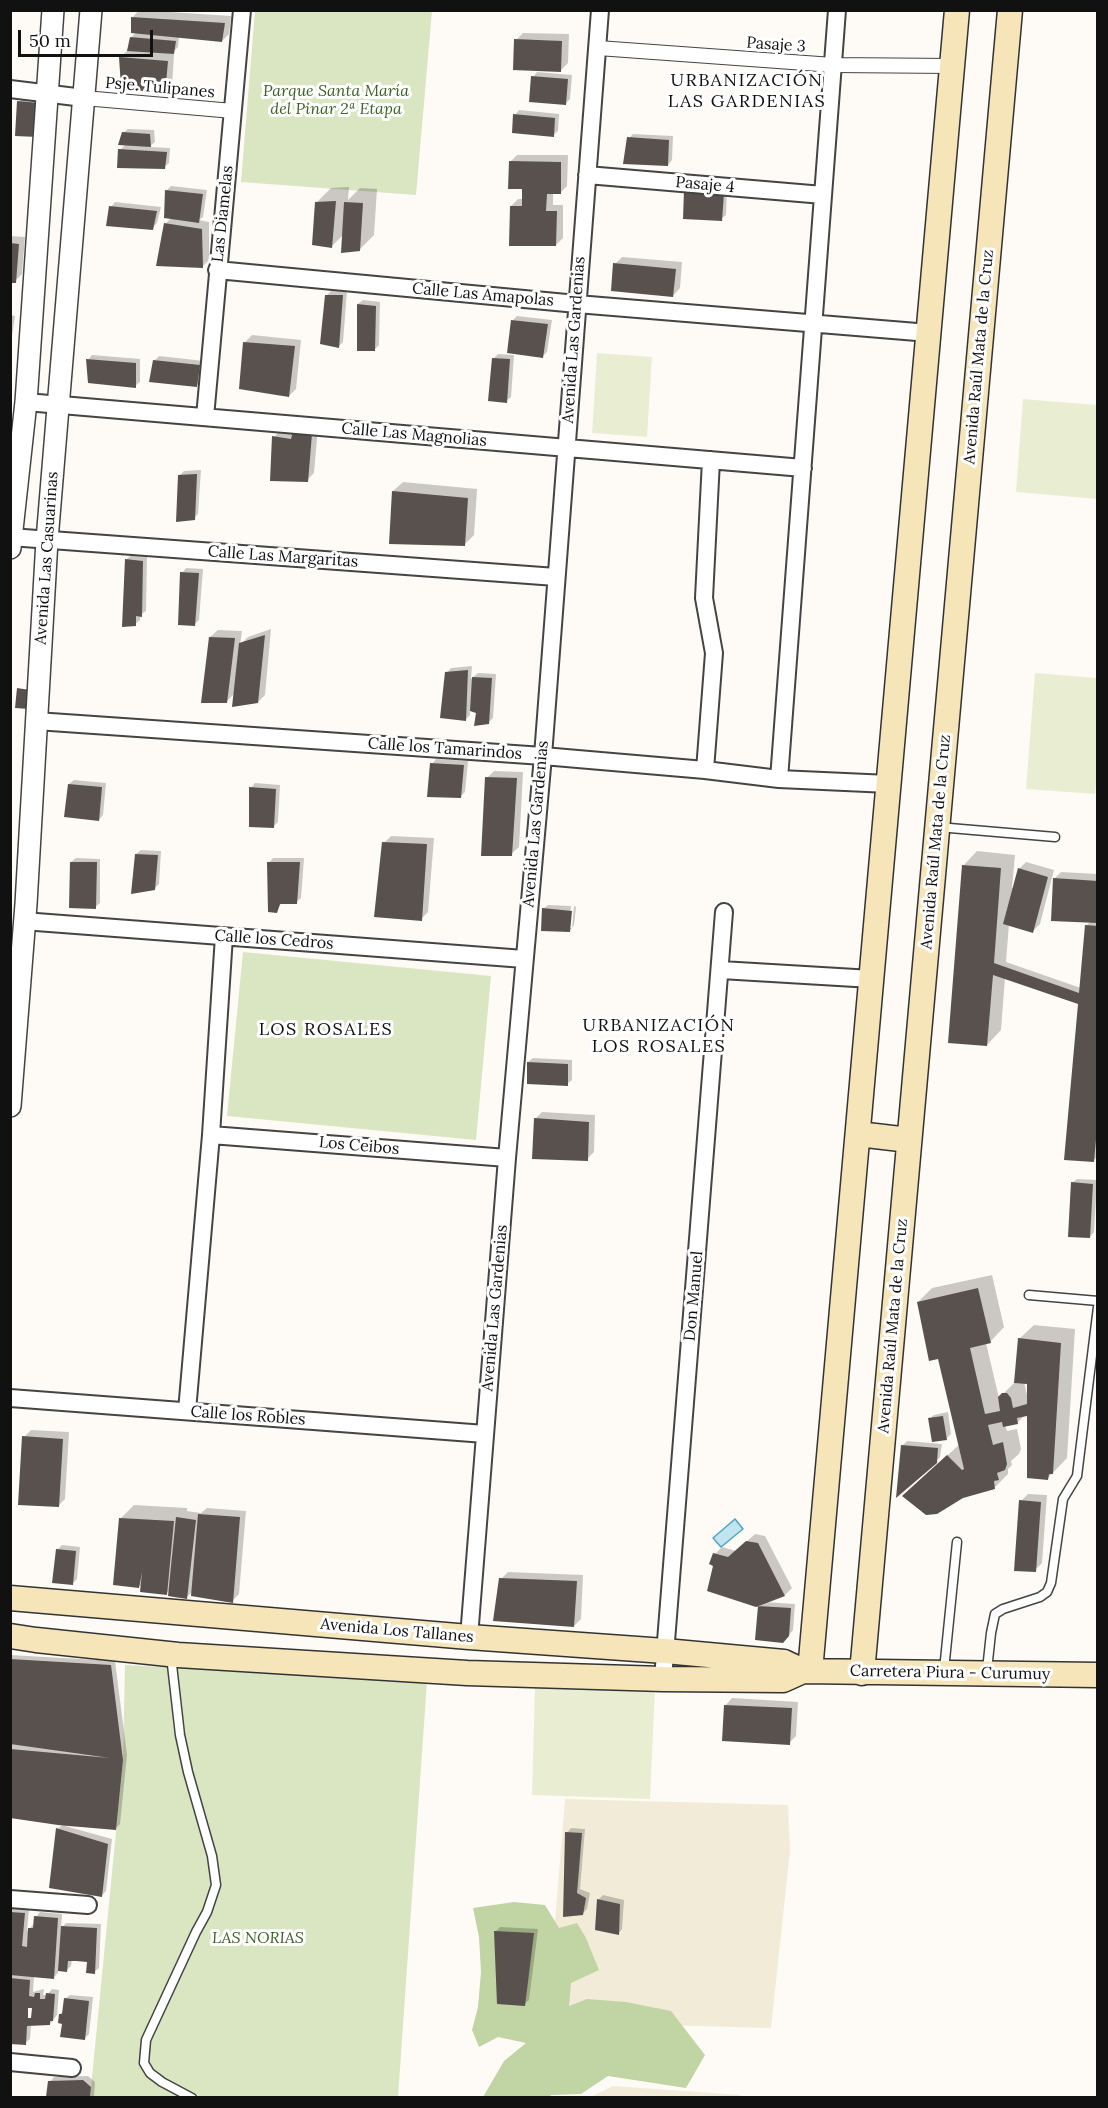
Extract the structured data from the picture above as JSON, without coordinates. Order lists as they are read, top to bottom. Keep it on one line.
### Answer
{"streets":{"main road":["Avenida Raúl Mata de la Cruz","Avenida Los Tallanes","Carretera Piura - Curumuy"],"street":["Pasaje 3","Psje. Tulipanes","Pasaje 4","Las Diamelas","Calle Las Amapolas","Avenida Las Gardenias","Calle Las Magnolias","Calle Las Margaritas","Avenida Las Casuarinas","Calle los Tamarindos","Calle los Cedros","Los Ceibos","Don Manuel","Calle los Robles"]},"crossings":[["Pasaje 3","Avenida Las Gardenias"],["Psje. Tulipanes","Las Diamelas"],["Psje. Tulipanes","Avenida Las Casuarinas"],["Pasaje 4","Avenida Las Gardenias"],["Las Diamelas","Calle Las Amapolas"],["Las Diamelas","Calle Las Magnolias"],["Calle Las Amapolas","Avenida Las Gardenias"],["Avenida Las Gardenias","Calle Las Magnolias"],["Avenida Las Gardenias","Calle Las Margaritas"],["Avenida Las Gardenias","Calle los Tamarindos"],["Avenida Las Gardenias","Calle los Cedros"],["Avenida Las Gardenias","Los Ceibos"],["Avenida Las Gardenias","Calle los Robles"],["Avenida Las Gardenias","Avenida Los Tallanes"],["Avenida Raúl Mata de la Cruz","Carretera Piura - Curumuy"],["Calle Las Magnolias","Avenida Las Casuarinas"],["Calle Las Margaritas","Avenida Las Casuarinas"],["Avenida Las Casuarinas","Calle los Tamarindos"],["Avenida Las Casuarinas","Calle los Cedros"],["Don Manuel","Avenida Los Tallanes"],["Avenida Los Tallanes","Carretera Piura - Curumuy"]],"districts":["URBANIZACIÓN LAS GARDENIAS","URBANIZACIÓN LOS ROSALES","LOS ROSALES"],"parks":["Parque Santa María del Pinar 2ª Etapa","LAS NORIAS"],"scale_bar":"50 m"}
